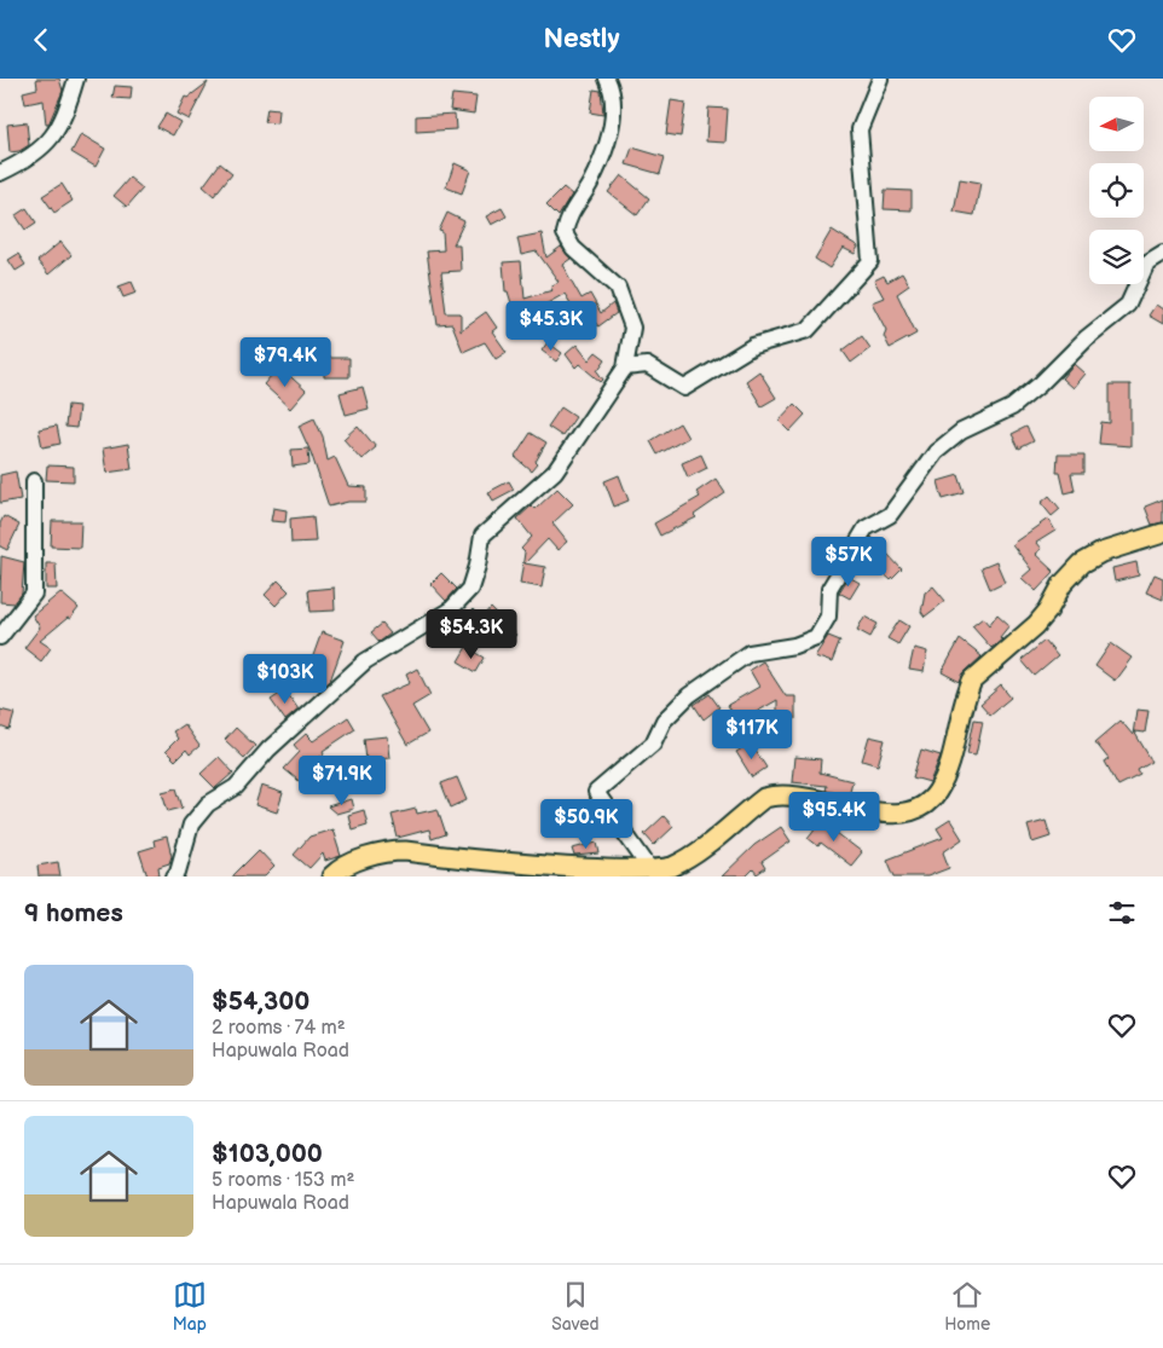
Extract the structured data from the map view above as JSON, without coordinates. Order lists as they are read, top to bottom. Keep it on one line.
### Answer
{"north":"left","page":{"header":"Nestly","price":["$45.3K","$79.4K","$57K","$54.3K","$103K","$117K","$71.9K","$95.4K","$50.9K"],"heading":"9 homes","list":[{"name":"$54,300","note":"2 rooms · 74 m² · Hapuwala Road"},{"name":"$103,000","note":"5 rooms · 153 m² · Hapuwala Road"}],"tabs":["Map","Saved","Home"]}}
